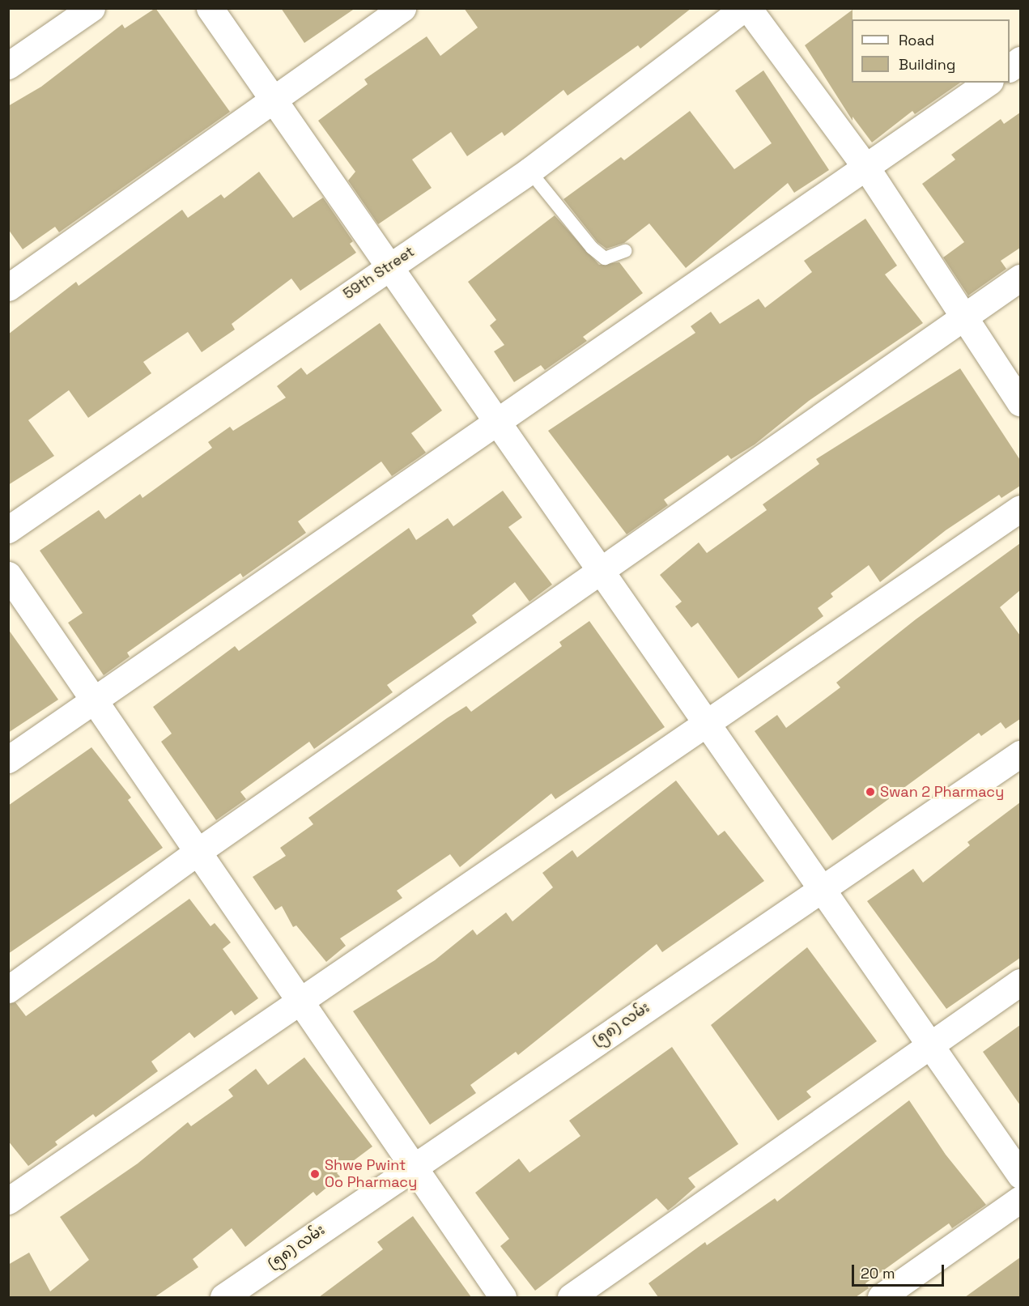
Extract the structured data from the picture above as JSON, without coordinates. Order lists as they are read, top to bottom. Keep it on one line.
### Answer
{"streets":{"street":["59th Street","(၅၈) လမ်း"]},"places":["Swan 2 Pharmacy","Shwe Pwint Oo Pharmacy"],"legend":["Road","Building"],"scale_bar":"20 m"}
